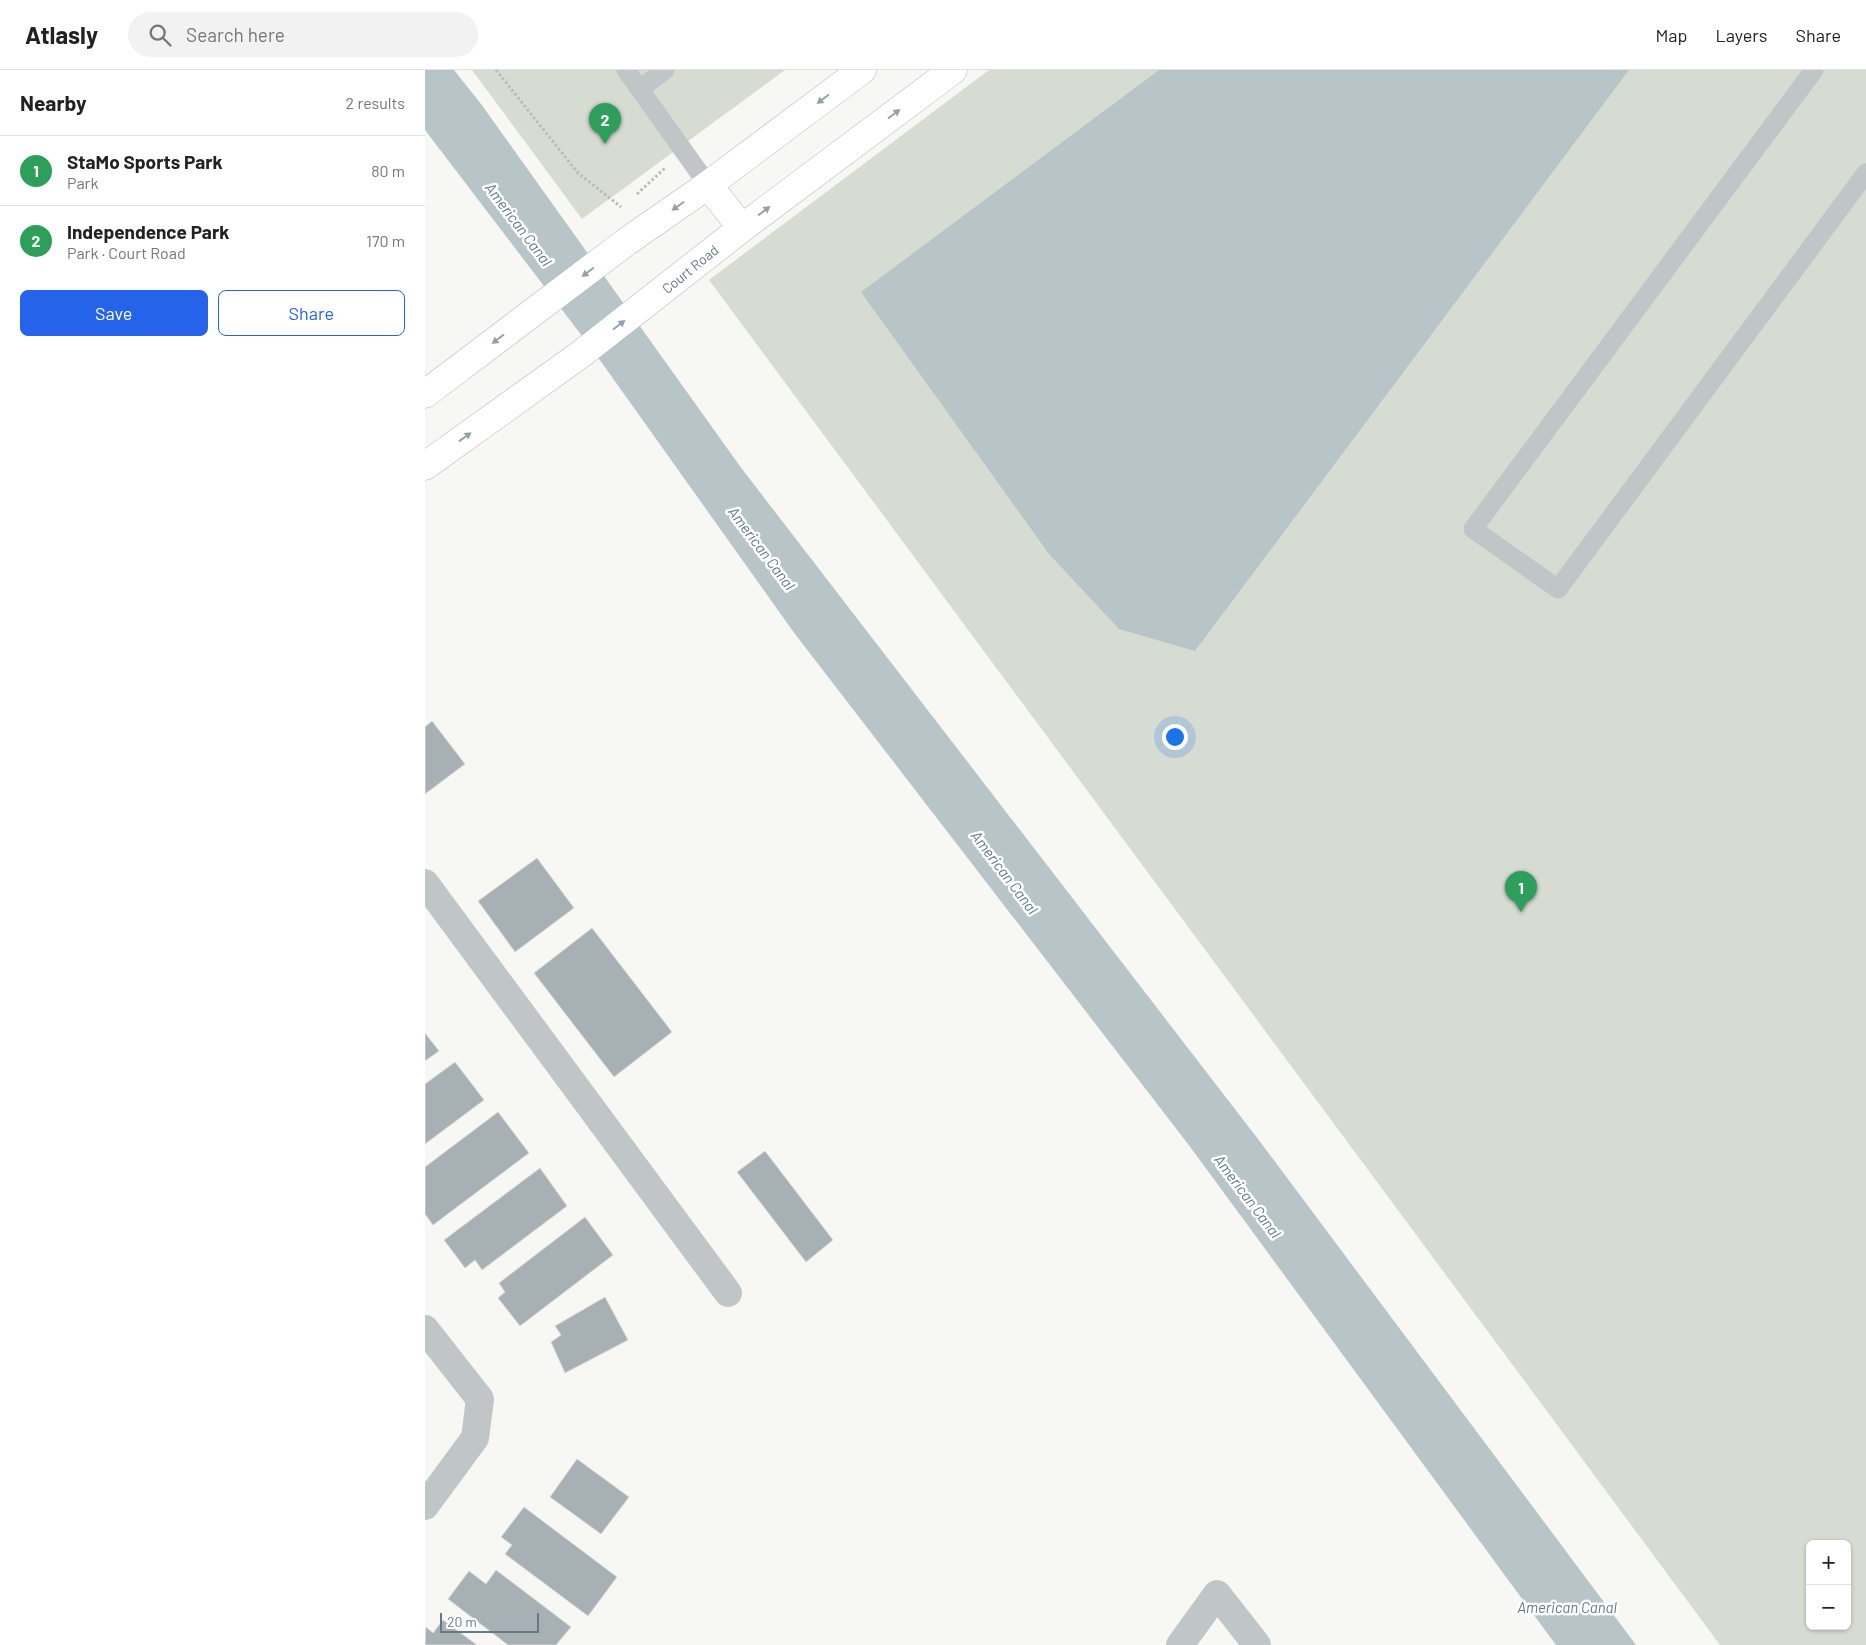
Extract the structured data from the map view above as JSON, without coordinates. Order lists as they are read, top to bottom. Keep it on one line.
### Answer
{"streets":{"main road":["Court Road"]},"water":["American Canal"],"scale_bar":"20 m","page":{"header":"Atlasly","search":"Search here","nav":["Map","Layers","Share"],"heading":["Nearby","2 results"],"pins":["2","1"],"list":[{"mark":"1","name":"StaMo Sports Park","note":"Park","value":"80 m"},{"mark":"2","name":"Independence Park","note":"Park · Court Road","value":"170 m"}],"buttons":["Save","Share"],"map_buttons":["+","−"],"scale":"20 m"}}
